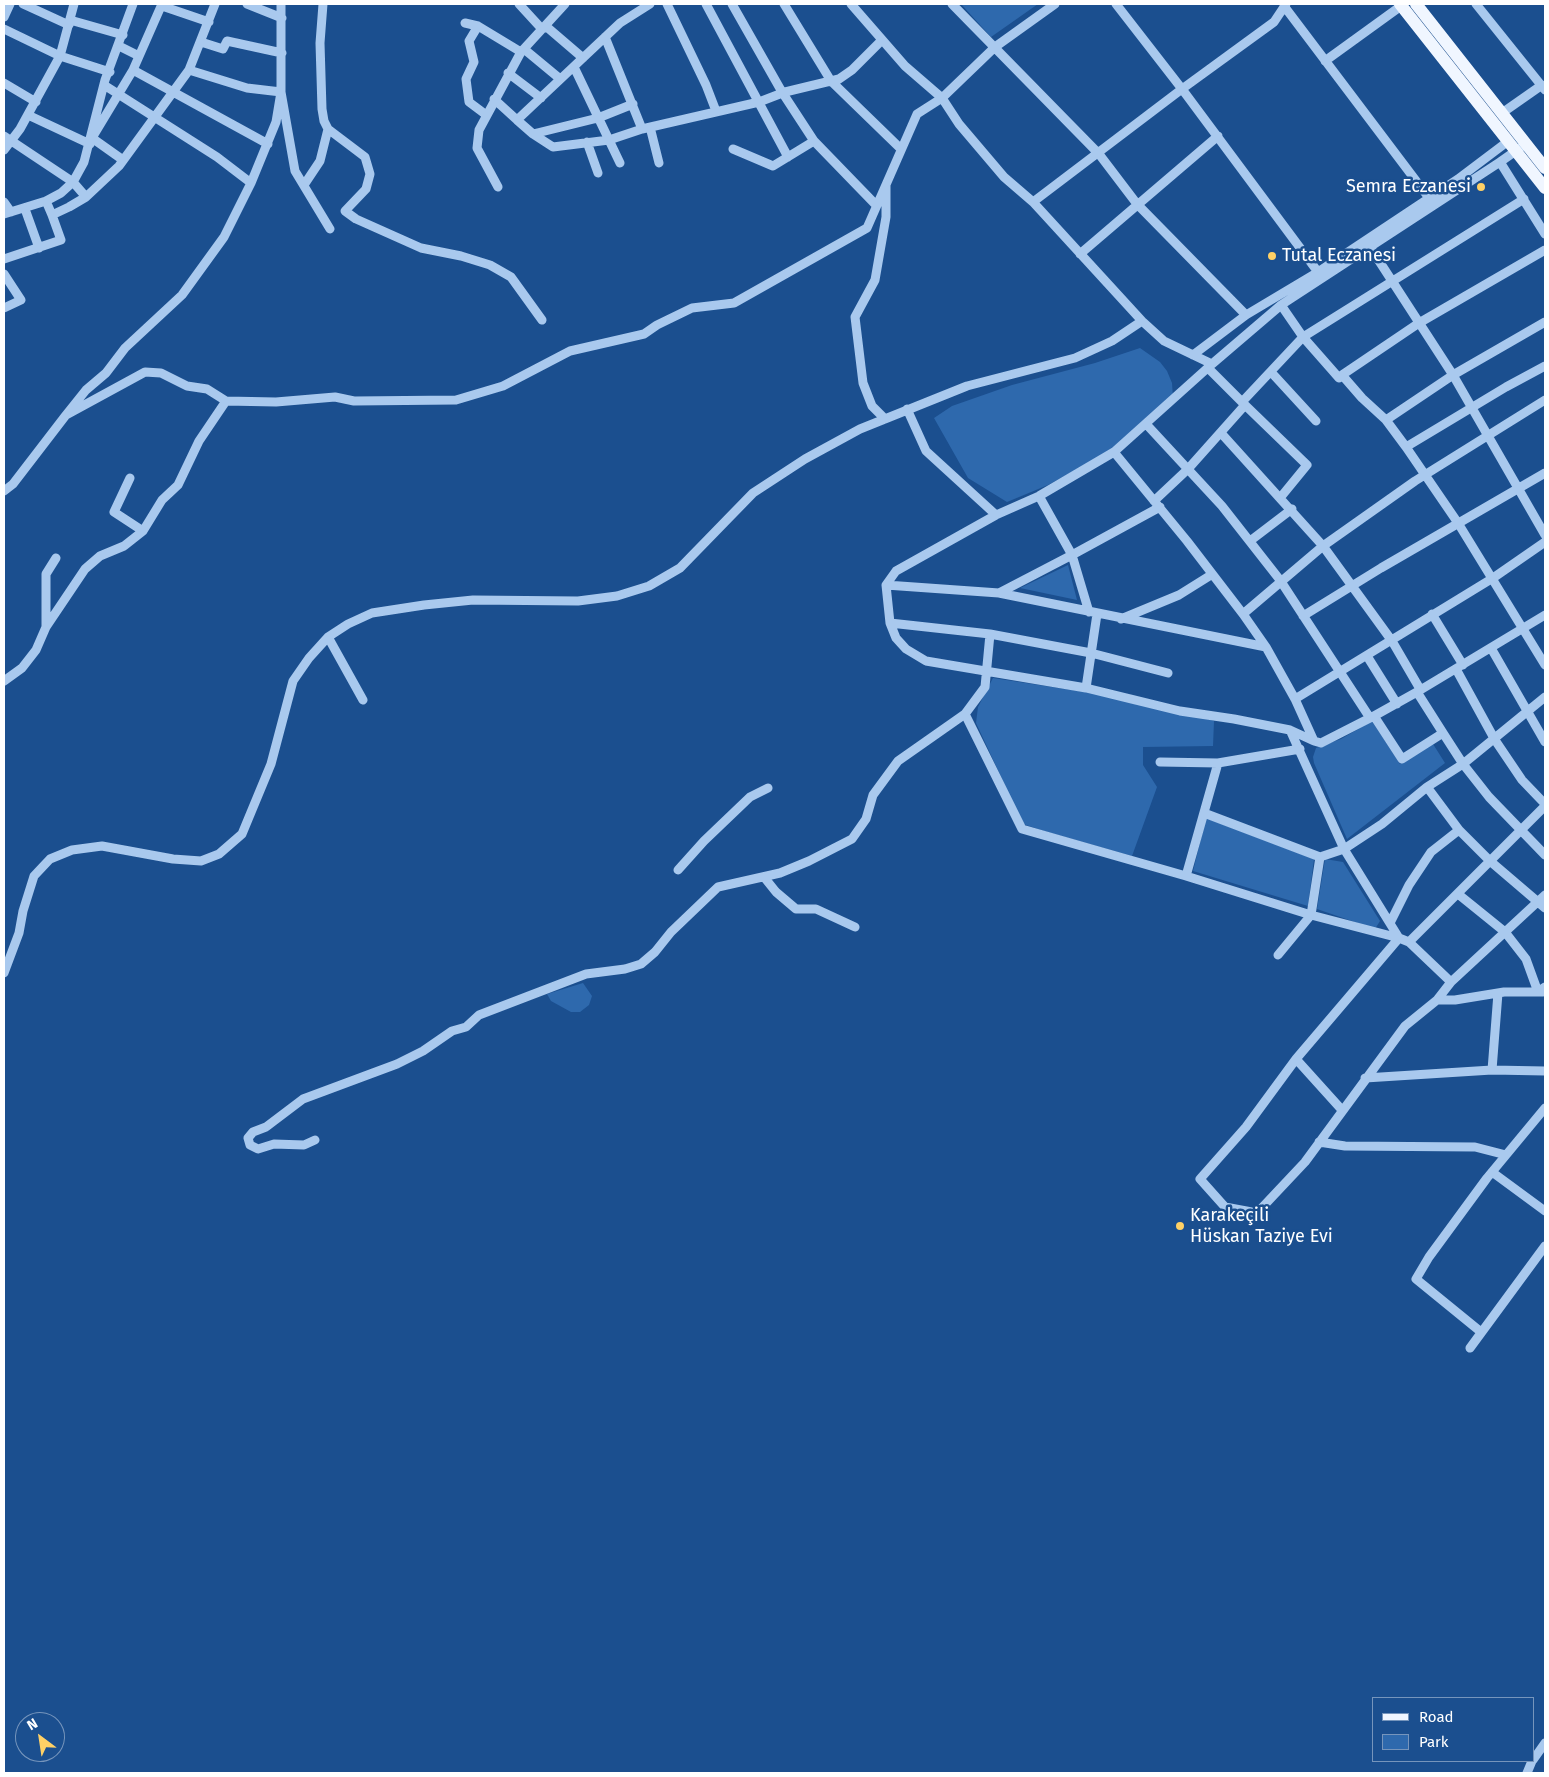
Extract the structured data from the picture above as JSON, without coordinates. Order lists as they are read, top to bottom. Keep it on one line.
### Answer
{"places":["Semra Eczanesi","Tutal Eczanesi","Karakeçili Hüskan Taziye Evi"],"legend":["Road","Park"],"north":"top left"}
